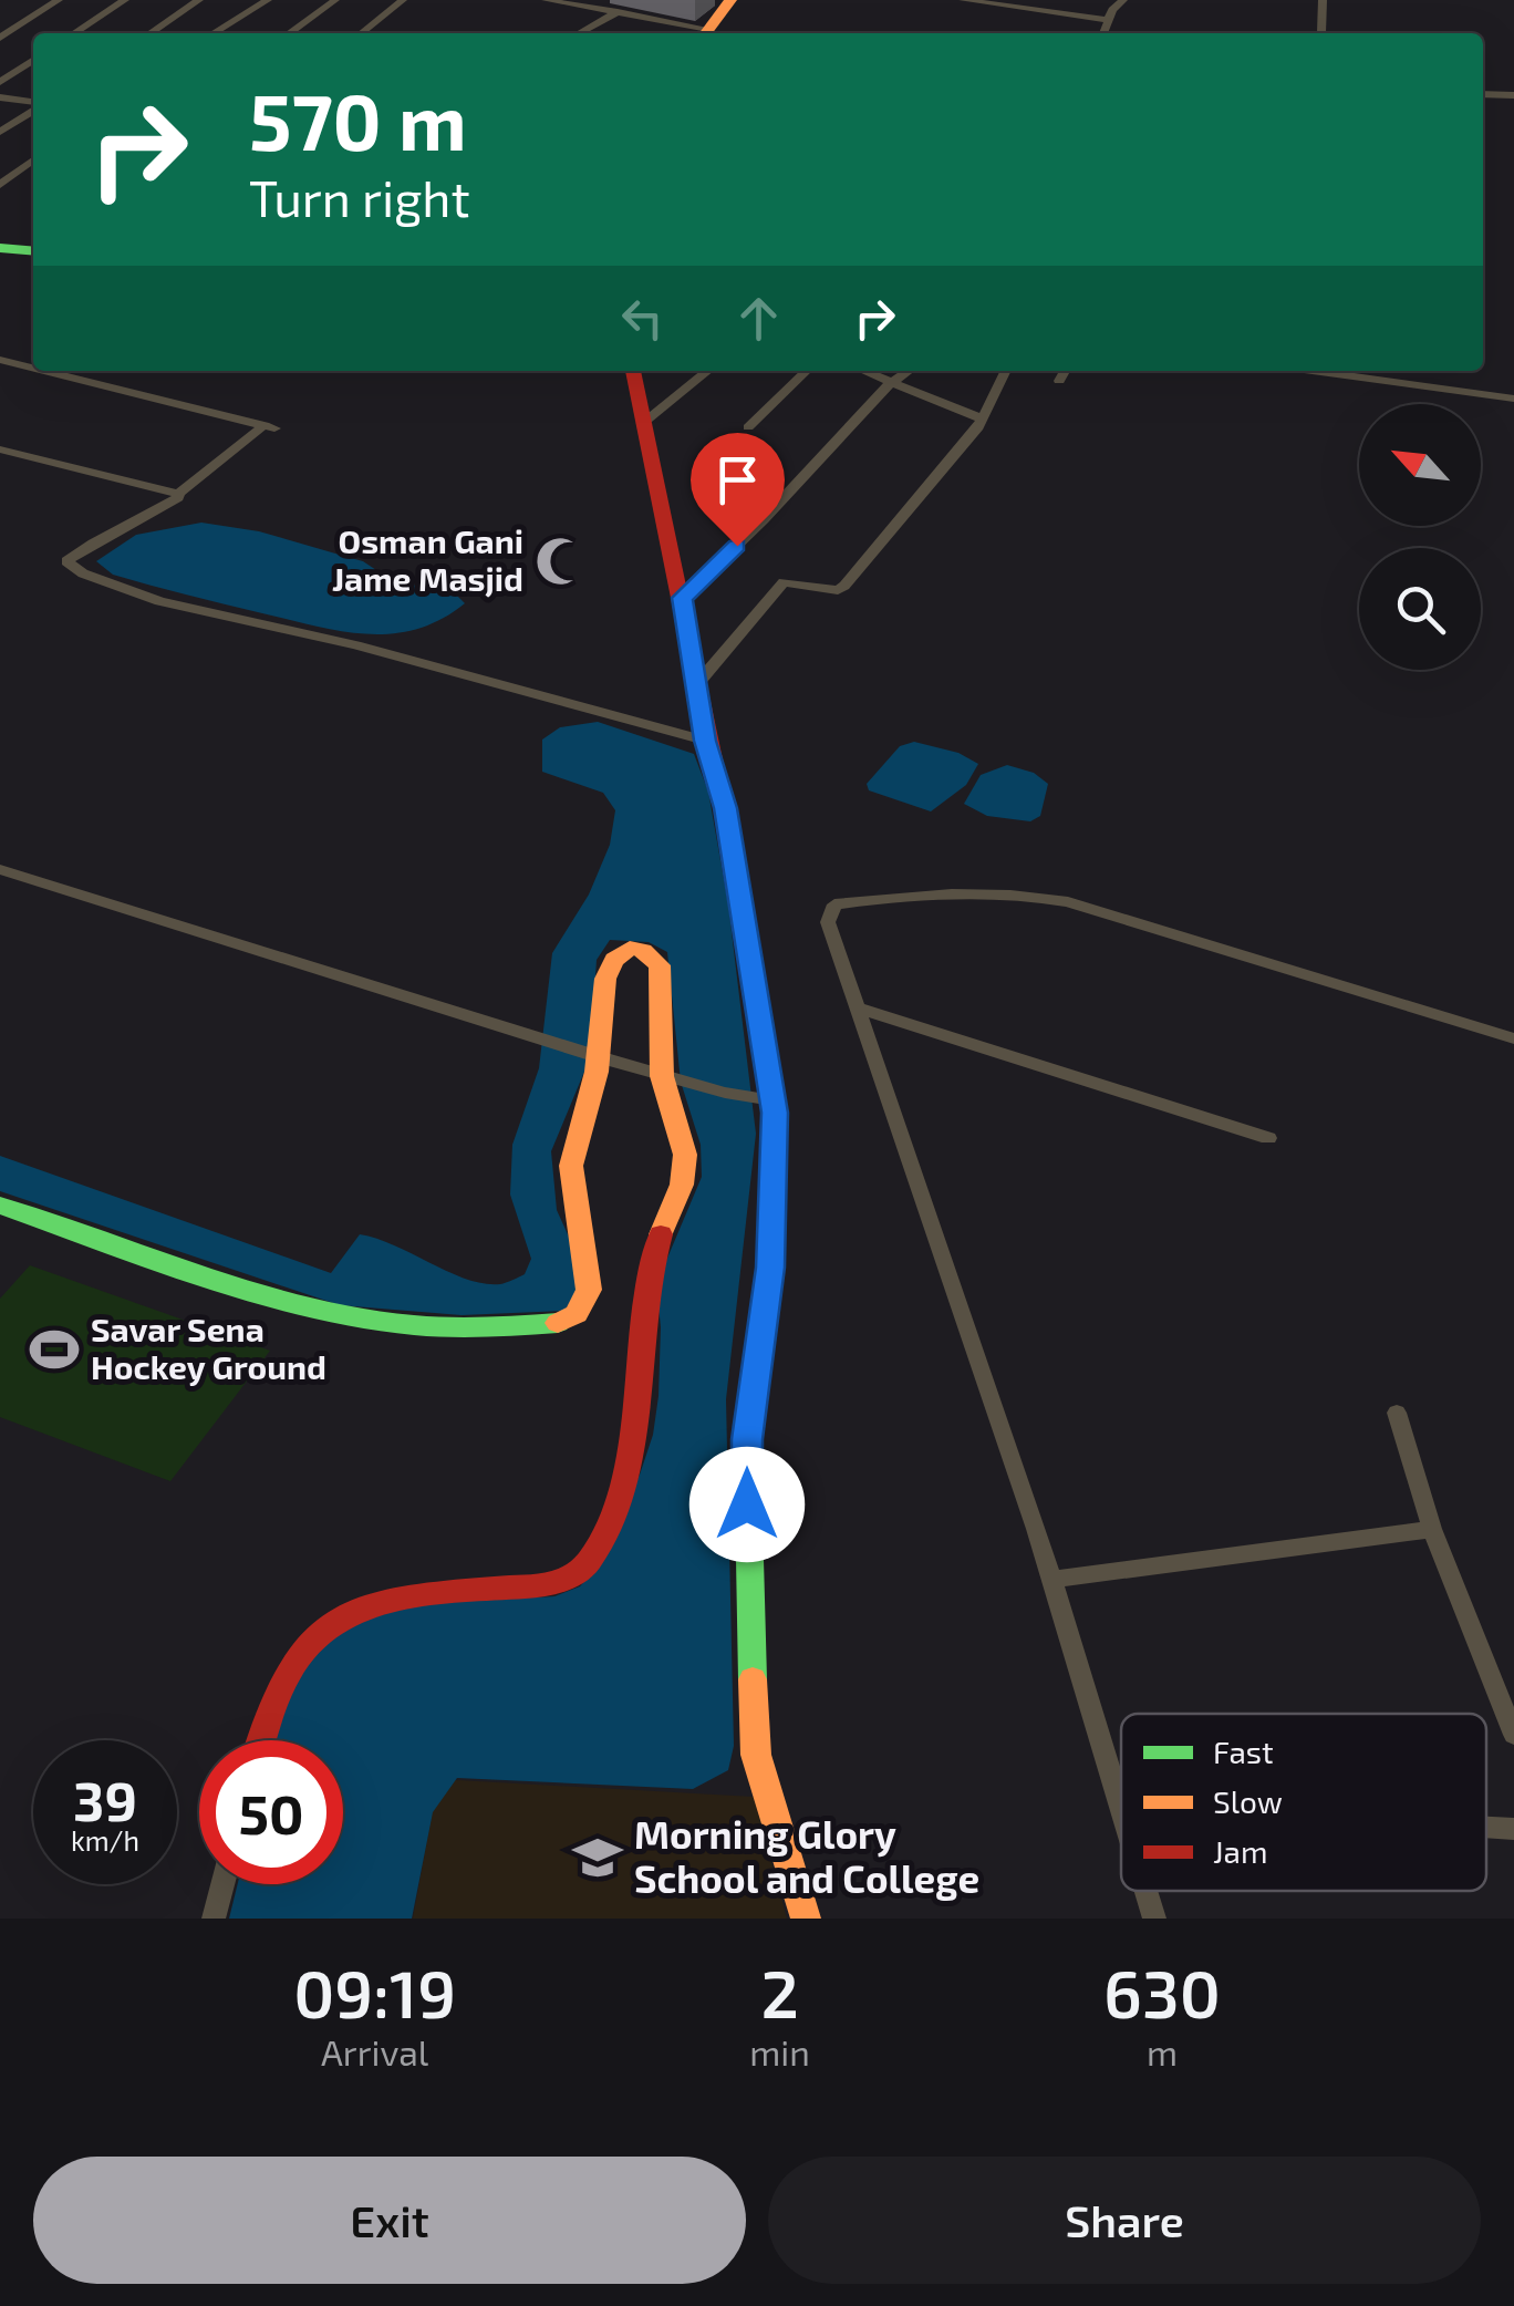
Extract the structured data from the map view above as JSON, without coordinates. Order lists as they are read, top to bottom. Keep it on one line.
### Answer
{"places":{"mosque":["Osman Gani Jame Masjid"],"sports":["Savar Sena Hockey Ground"],"school or university":["Morning Glory School and College"]},"legend":["Fast","Slow","Jam"],"north":"top left","page":{"turn":["570 m","Turn right"],"speed":"39 km/h","limit":"50","eta":["09:19","Arrival","2","min","630","m"],"buttons":["Exit","Share"]}}
